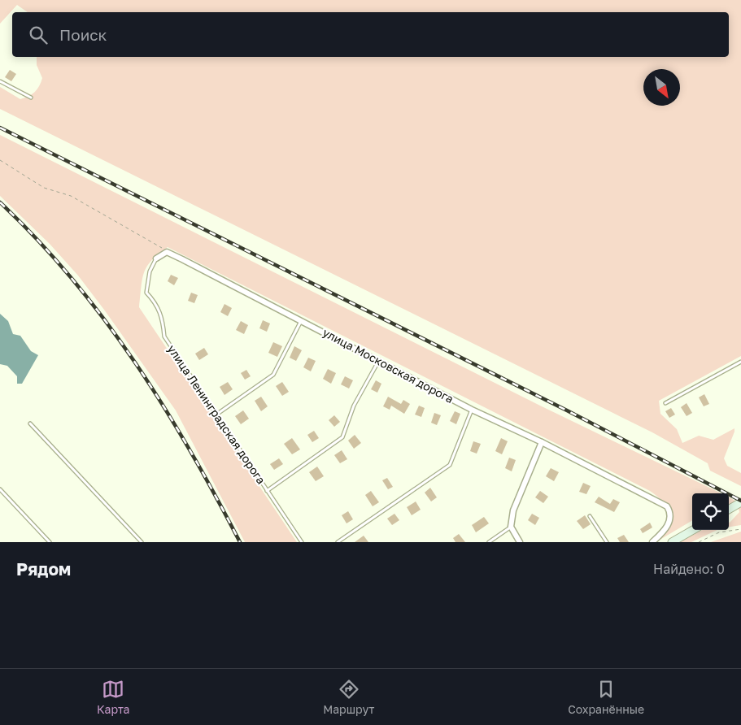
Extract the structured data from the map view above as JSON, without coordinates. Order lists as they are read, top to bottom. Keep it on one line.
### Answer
{"streets":{"street":["улица Московская дорога"],"lane":["улица Ленинградская дорога"]},"north":"bottom right","page":{"search":"Поиск","heading":["Рядом","Найдено: 0"],"nav":["Карта","Маршрут","Сохранённые"]}}
